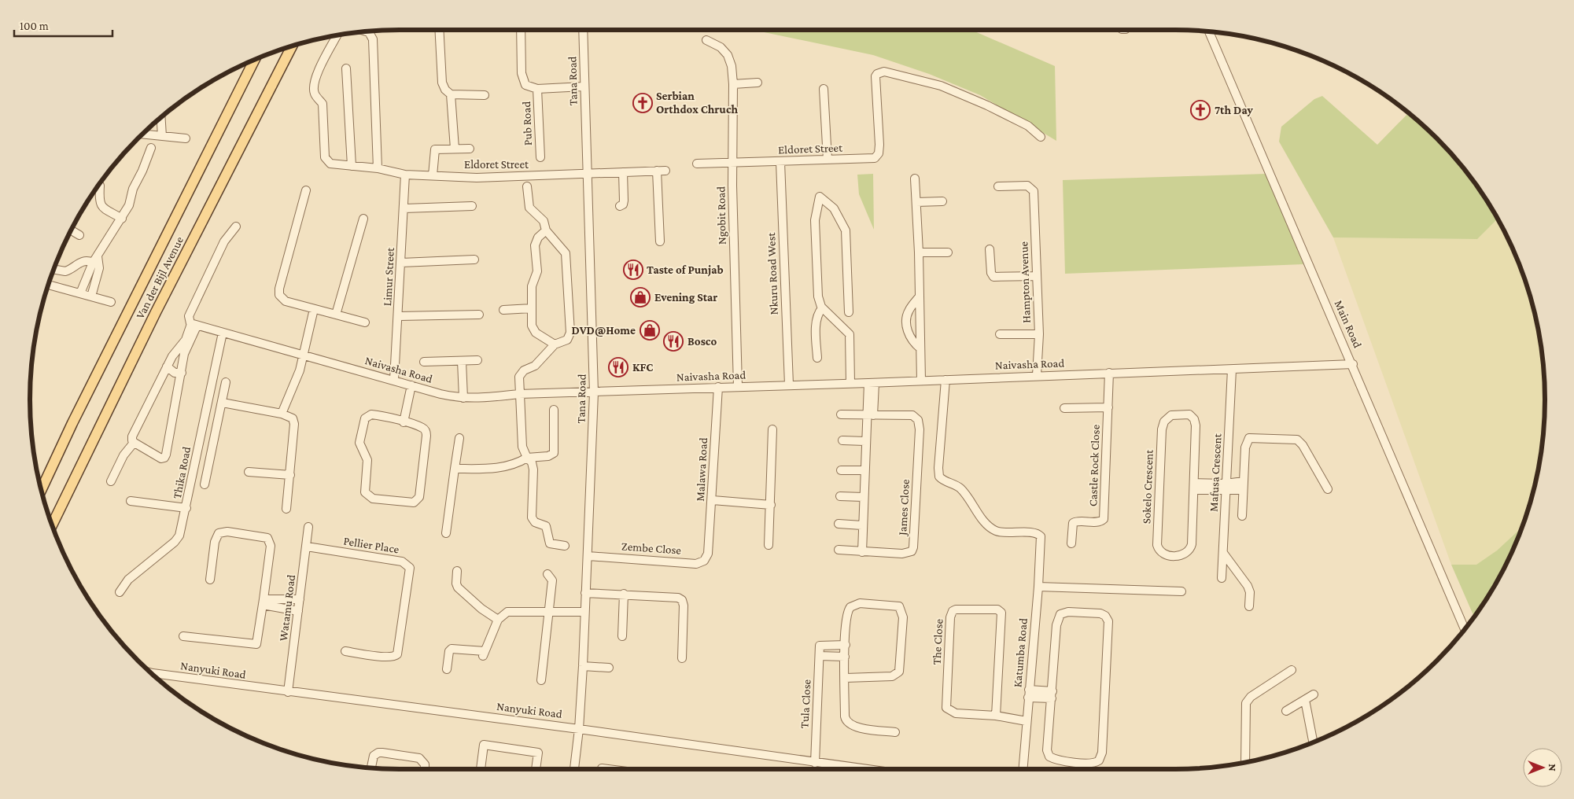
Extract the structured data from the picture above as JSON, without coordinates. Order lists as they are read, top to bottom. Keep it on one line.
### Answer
{"streets":{"main road":["Van der Bijl Avenue"],"street":["Tana Road","Pub Road","Eldoret Street","Ngobit Road","Nkuru Road West","Limur Street","Hampton Avenue","Main Road","Naivasha Road","Castle Rock Close","Malawa Road","Thika Road","Mafusa Crescent","Sokelo Crescent","James Close","Pellier Place","Zembe Close","Watamu Road","The Close","Katumba Road","Nanyuki Road","Tula Close"]},"crossings":[["Tana Road","Eldoret Street"],["Tana Road","Naivasha Road"],["Tana Road","Zembe Close"],["Tana Road","Nanyuki Road"],["Eldoret Street","Ngobit Road"],["Eldoret Street","Nkuru Road West"],["Eldoret Street","Limur Street"],["Ngobit Road","Naivasha Road"],["Nkuru Road West","Naivasha Road"],["Limur Street","Naivasha Road"],["Hampton Avenue","Naivasha Road"],["Main Road","Naivasha Road"],["Naivasha Road","Castle Rock Close"],["Naivasha Road","Malawa Road"],["Naivasha Road","Thika Road"],["Naivasha Road","Mafusa Crescent"],["Naivasha Road","Katumba Road"],["Malawa Road","Zembe Close"],["Pellier Place","Watamu Road"],["Watamu Road","Nanyuki Road"],["The Close","Katumba Road"],["Nanyuki Road","Tula Close"]],"places":{"church":["Serbian Orthdox Chruch","7th Day"],"restaurant":["Taste of Punjab","Bosco","KFC"],"shop":["Evening Star","DVD@Home"]},"scale_bar":"100 m","north":"right"}
